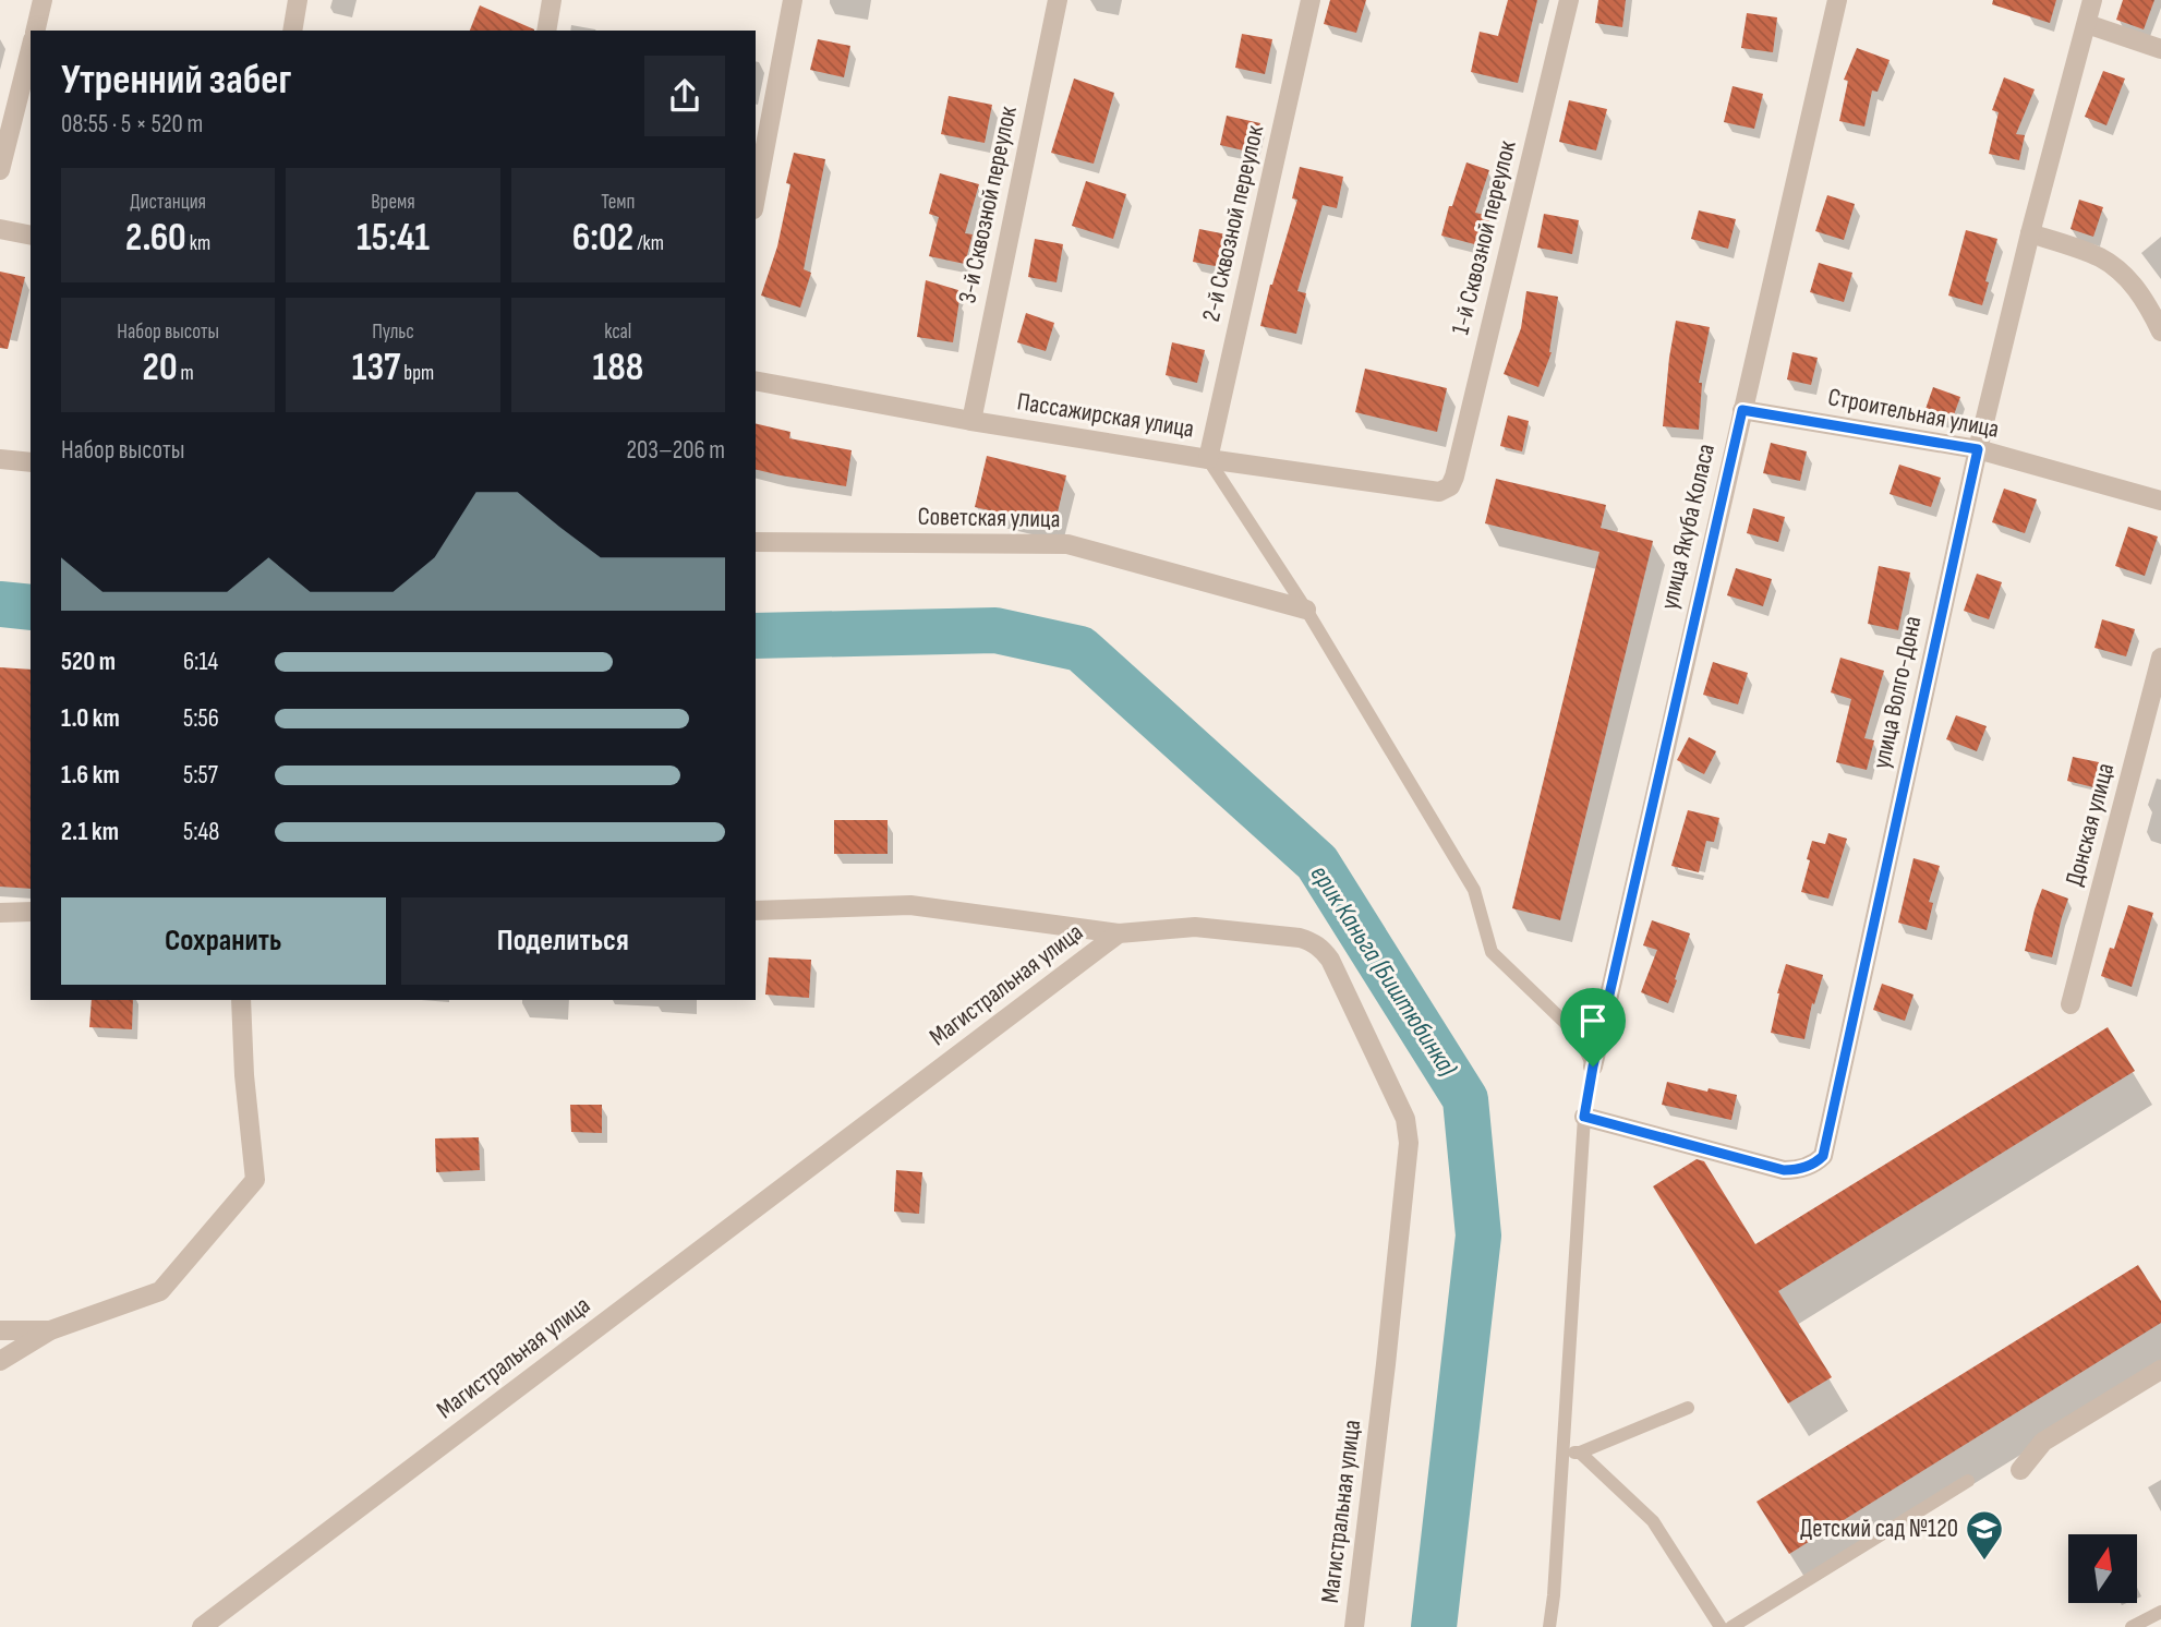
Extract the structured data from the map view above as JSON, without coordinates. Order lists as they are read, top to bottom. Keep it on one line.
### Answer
{"streets":{"street":["3-й Сквозной переулок","2-й Сквозной переулок","1-й Сквозной переулок","Строительная улица","Пассажирская улица","Советская улица","улица Якуба Коласа","улица Волго-Дона","Донская улица","Магистральная улица"]},"crossings":[["3-й Сквозной переулок","Пассажирская улица"],["2-й Сквозной переулок","Пассажирская улица"],["1-й Сквозной переулок","Пассажирская улица"],["Строительная улица","улица Якуба Коласа"],["Строительная улица","улица Волго-Дона"]],"water":["ерик Каньга (Биштюбинка)"],"places":{"school or university":["Детский сад №120"]},"north":"top","page":{"heading":["Утренний забег","08:55 · 5 × 520 m"],"stats":[["Дистанция","2.60 km"],["Время","15:41"],["Темп","6:02 /km"],["Набор высоты","20 m"],["Пульс","137 bpm"],["kcal","188"]],"chart":["Набор высоты","203–206 m"],"list":[{"name":"520 m","note":"6:14"},{"name":"1.0 km","note":"5:56"},{"name":"1.6 km","note":"5:57"},{"name":"2.1 km","note":"5:48"}],"buttons":["Сохранить","Поделиться"]}}
